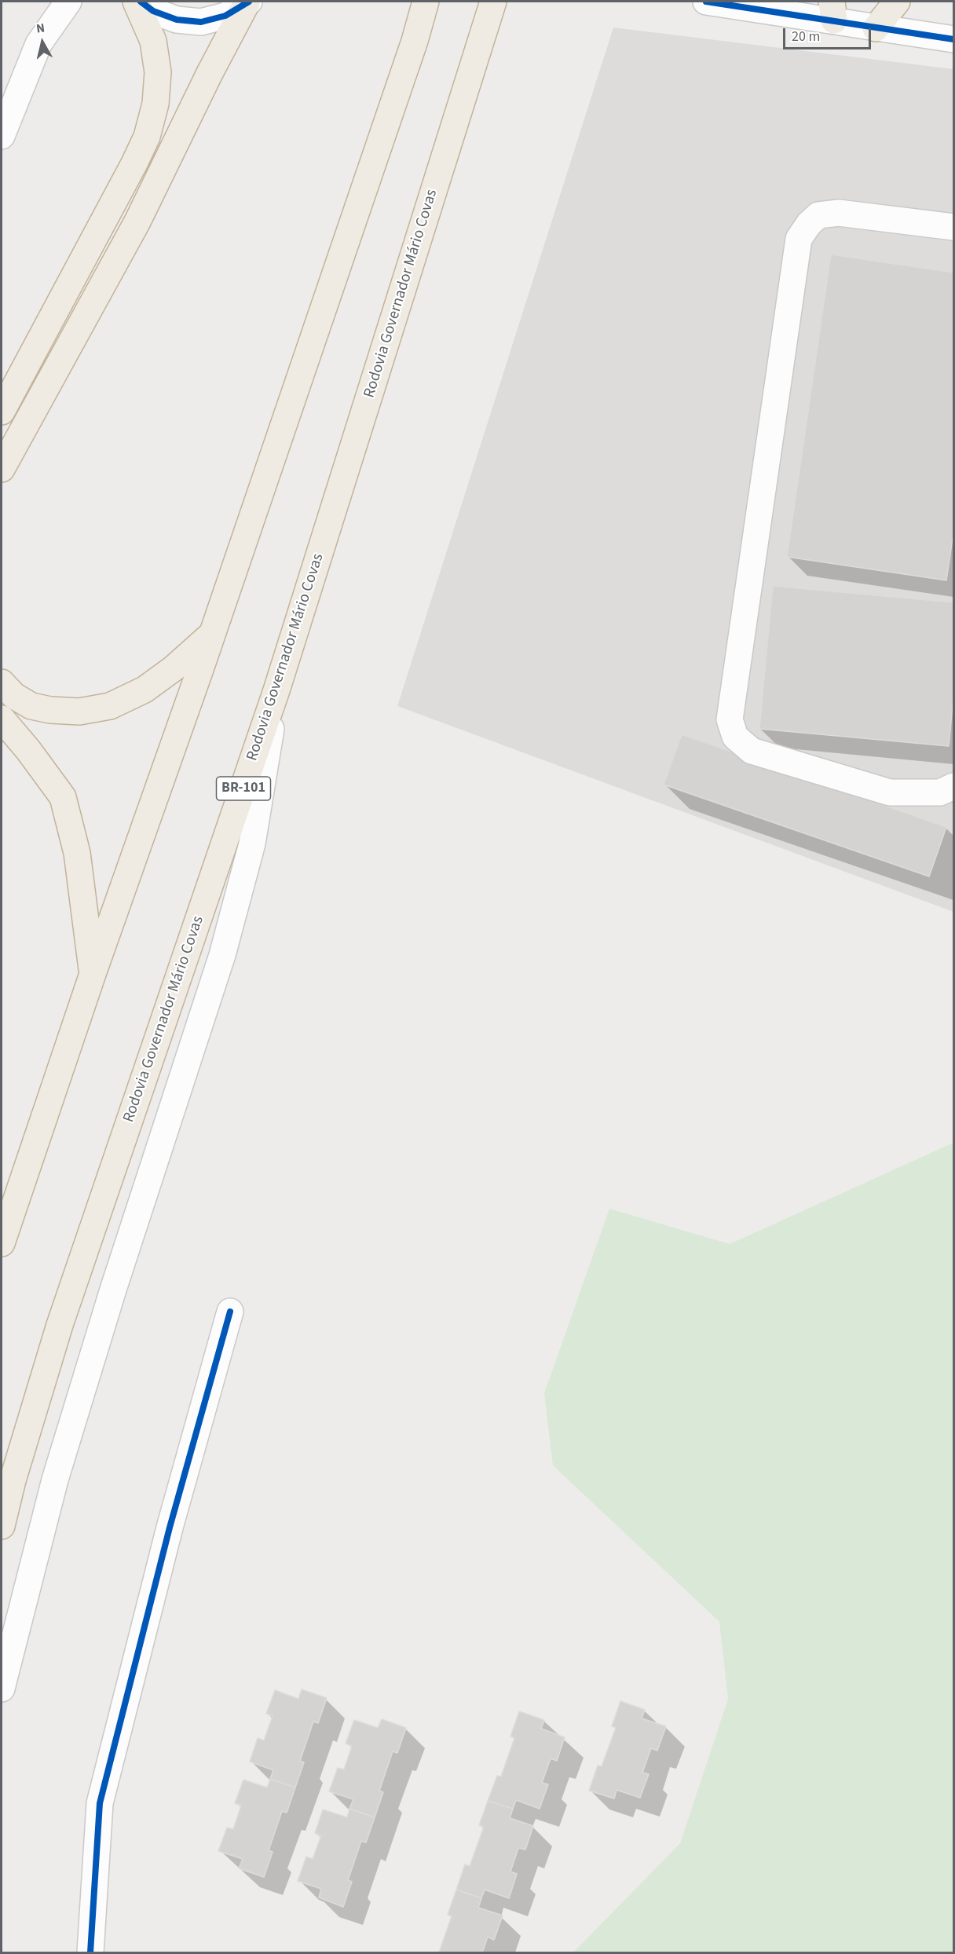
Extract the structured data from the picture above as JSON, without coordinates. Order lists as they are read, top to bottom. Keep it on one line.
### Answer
{"streets":{"highway":["Rodovia Governador Mário Covas","BR-101"]},"scale_bar":"20 m","north":"top"}
